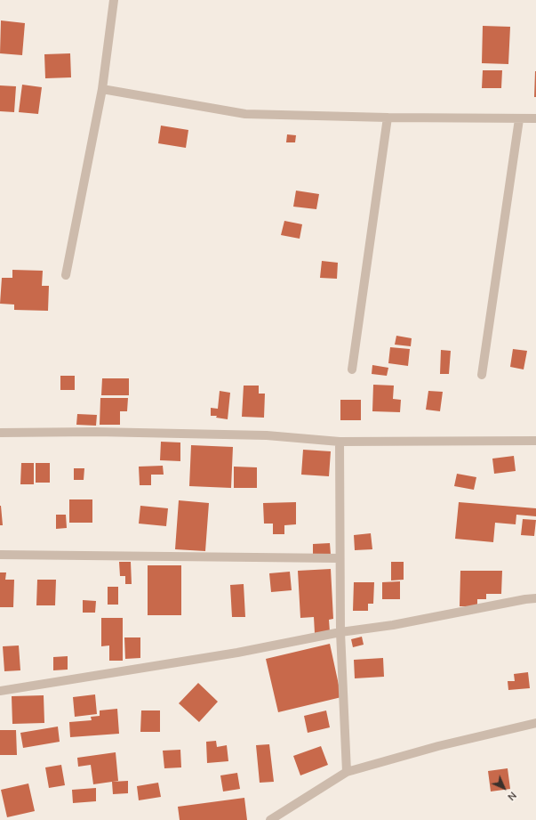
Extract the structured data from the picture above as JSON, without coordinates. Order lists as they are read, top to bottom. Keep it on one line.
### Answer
{"north":"bottom right"}
